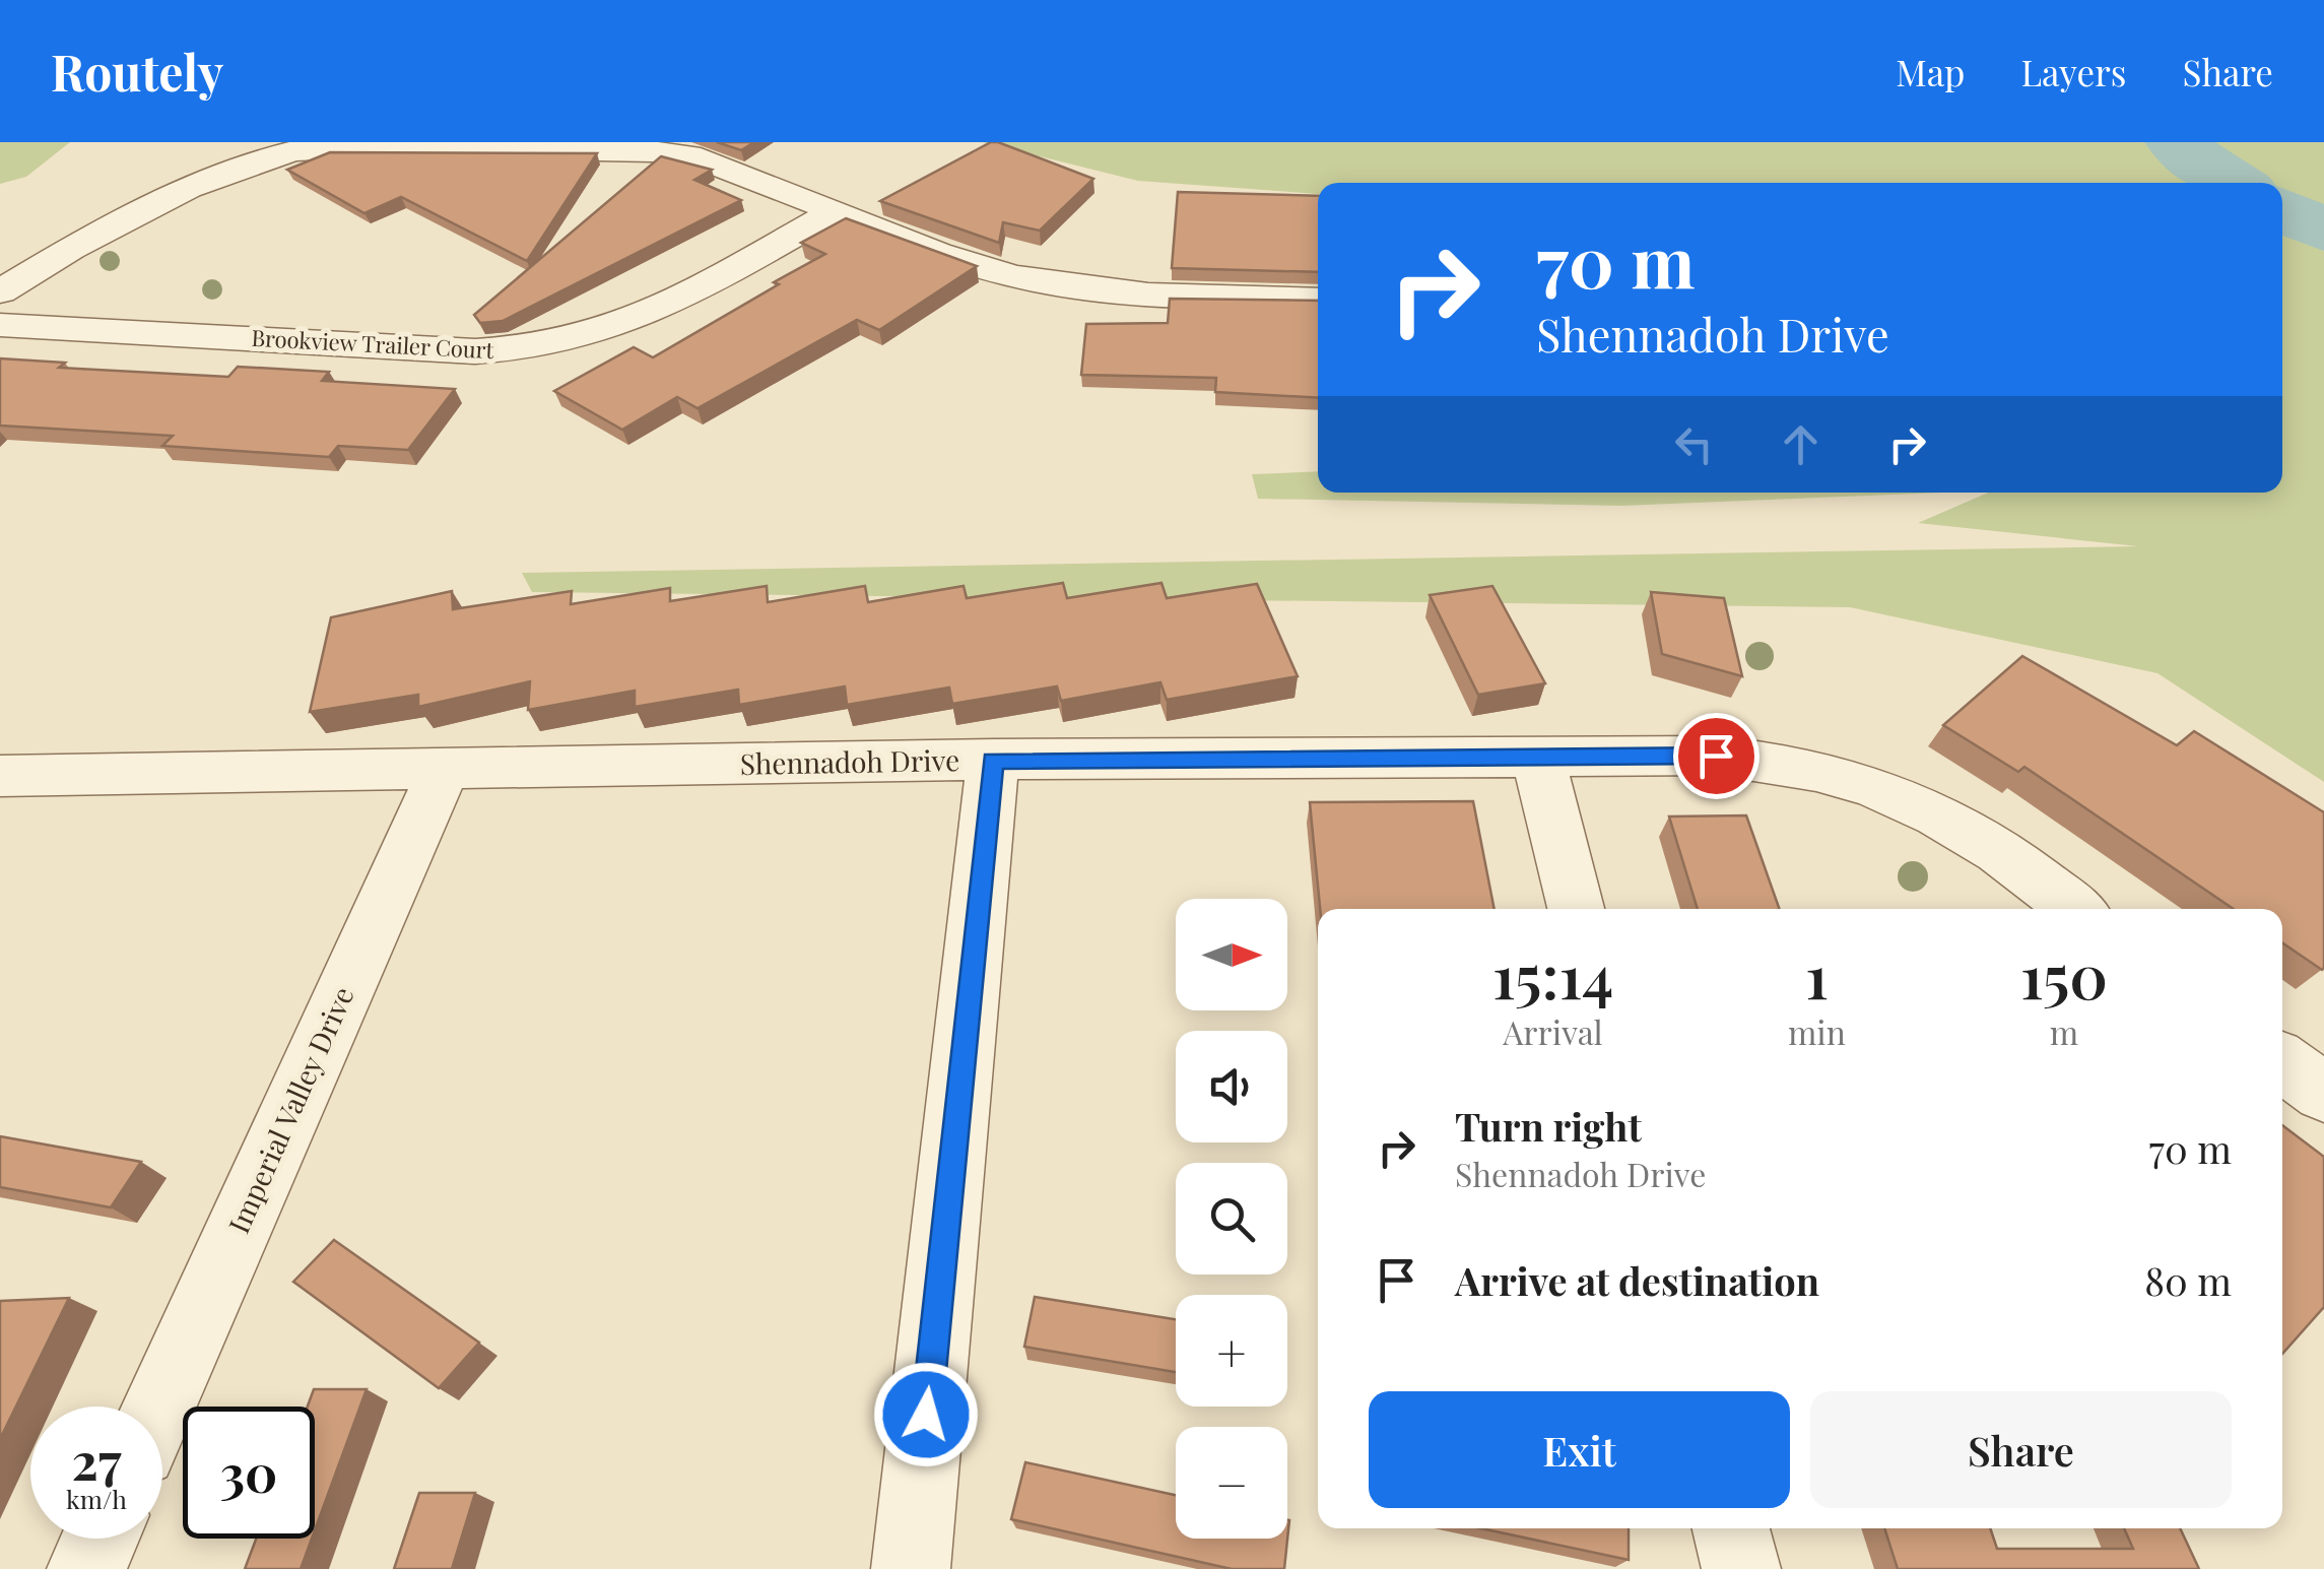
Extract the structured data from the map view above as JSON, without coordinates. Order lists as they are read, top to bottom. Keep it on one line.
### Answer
{"streets":{"street":["Brookview Trailer Court","Shennadoh Drive","Imperial Valley Drive"]},"crossings":[["Shennadoh Drive","Imperial Valley Drive"]],"north":"right","page":{"header":"Routely","nav":["Map","Layers","Share"],"turn":["70 m","Shennadoh Drive"],"map_buttons":["+","−"],"eta":["15:14","Arrival","1","min","150","m"],"list":[{"name":"Turn right","note":"Shennadoh Drive","value":"70 m"},{"name":"Arrive at destination","value":"80 m"}],"buttons":["Exit","Share"],"speed":"27 km/h","limit":"30"}}
